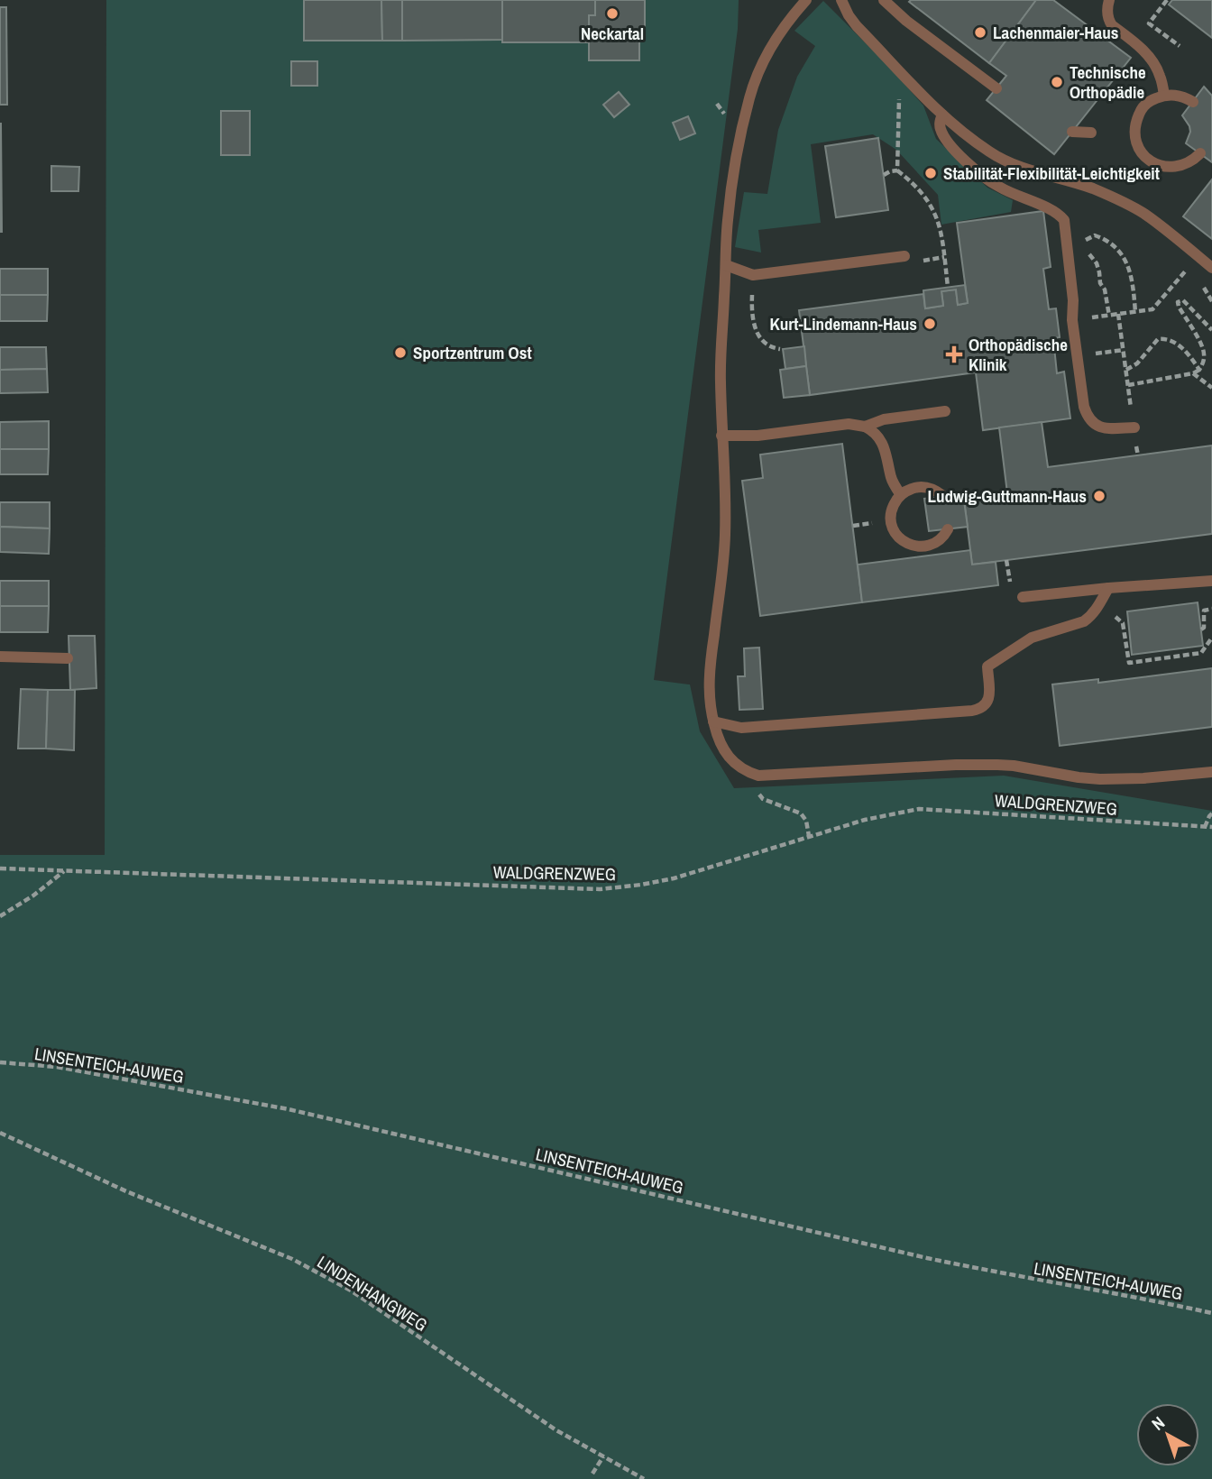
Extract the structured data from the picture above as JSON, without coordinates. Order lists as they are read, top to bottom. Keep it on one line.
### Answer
{"streets":{"path":["WALDGRENZWEG","LINSENTEICH-AUWEG","LINDENHANGWEG"]},"places":{"other":["Neckartal","Lachenmaier-Haus","Technische Orthopädie","Stabilität-Flexibilität-Leichtigkeit","Kurt-Lindemann-Haus","Sportzentrum Ost","Ludwig-Guttmann-Haus"],"health":["Orthopädische Klinik"]},"north":"top left"}
